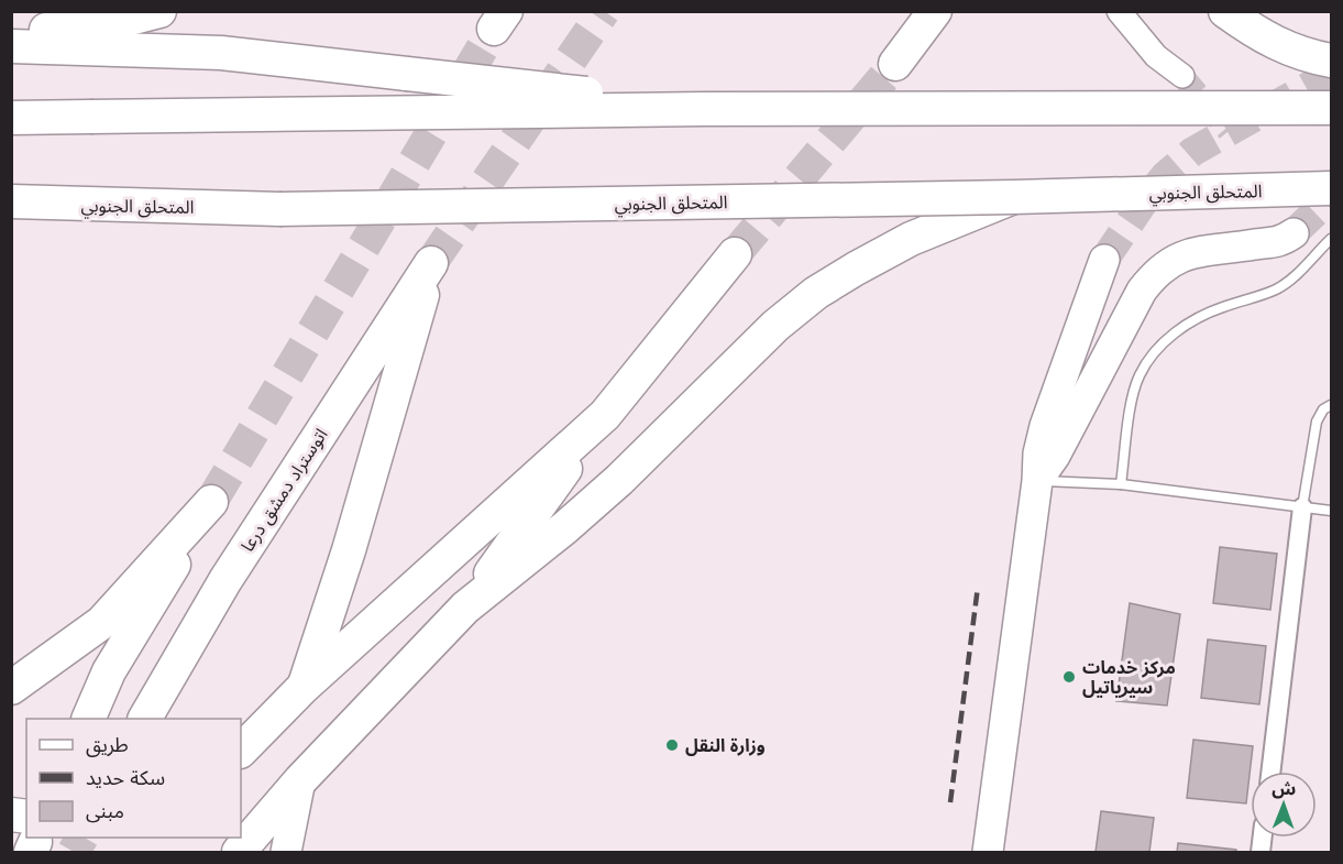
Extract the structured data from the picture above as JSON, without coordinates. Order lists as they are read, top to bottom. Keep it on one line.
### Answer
{"streets":{"highway":["المتحلق الجنوبي","اتوستراد دمشق درعا"]},"places":["مركز خدمات سيرياتيل","وزارة النقل"],"legend":["طريق","سكة حديد","مبنى"],"north":"top"}
